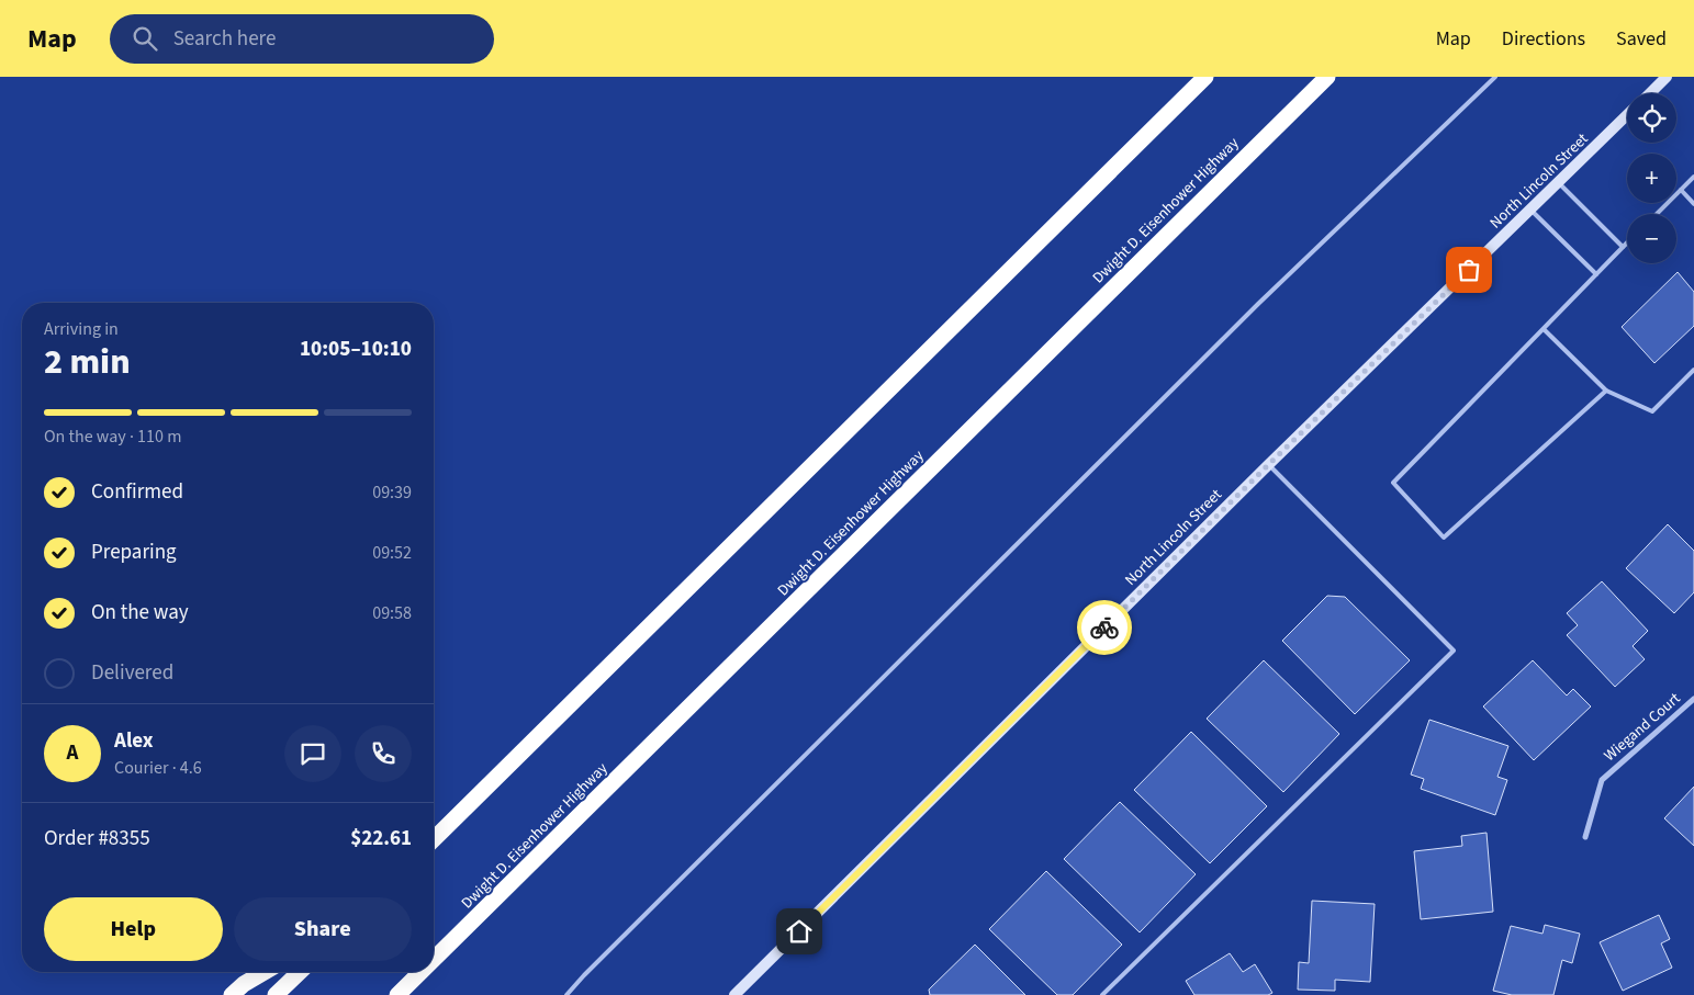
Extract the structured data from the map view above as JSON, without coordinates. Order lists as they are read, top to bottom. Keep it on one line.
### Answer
{"streets":{"highway":["Dwight D. Eisenhower Highway"],"street":["North Lincoln Street","Wiegand Court"]},"page":{"header":"Map","search":"Search here","nav":["Map","Directions","Saved"],"map_buttons":["+","−"],"heading":["2 min","Arriving in","10:05–10:10"],"panel":["Alex","Courier · 4.6","Order #8355","$22.61"],"bar":"On the way · 110 m","list":[["Confirmed","09:39"],["Preparing","09:52"],["On the way","09:58"],"Delivered"],"round":"A","buttons":["Help","Share"]}}
